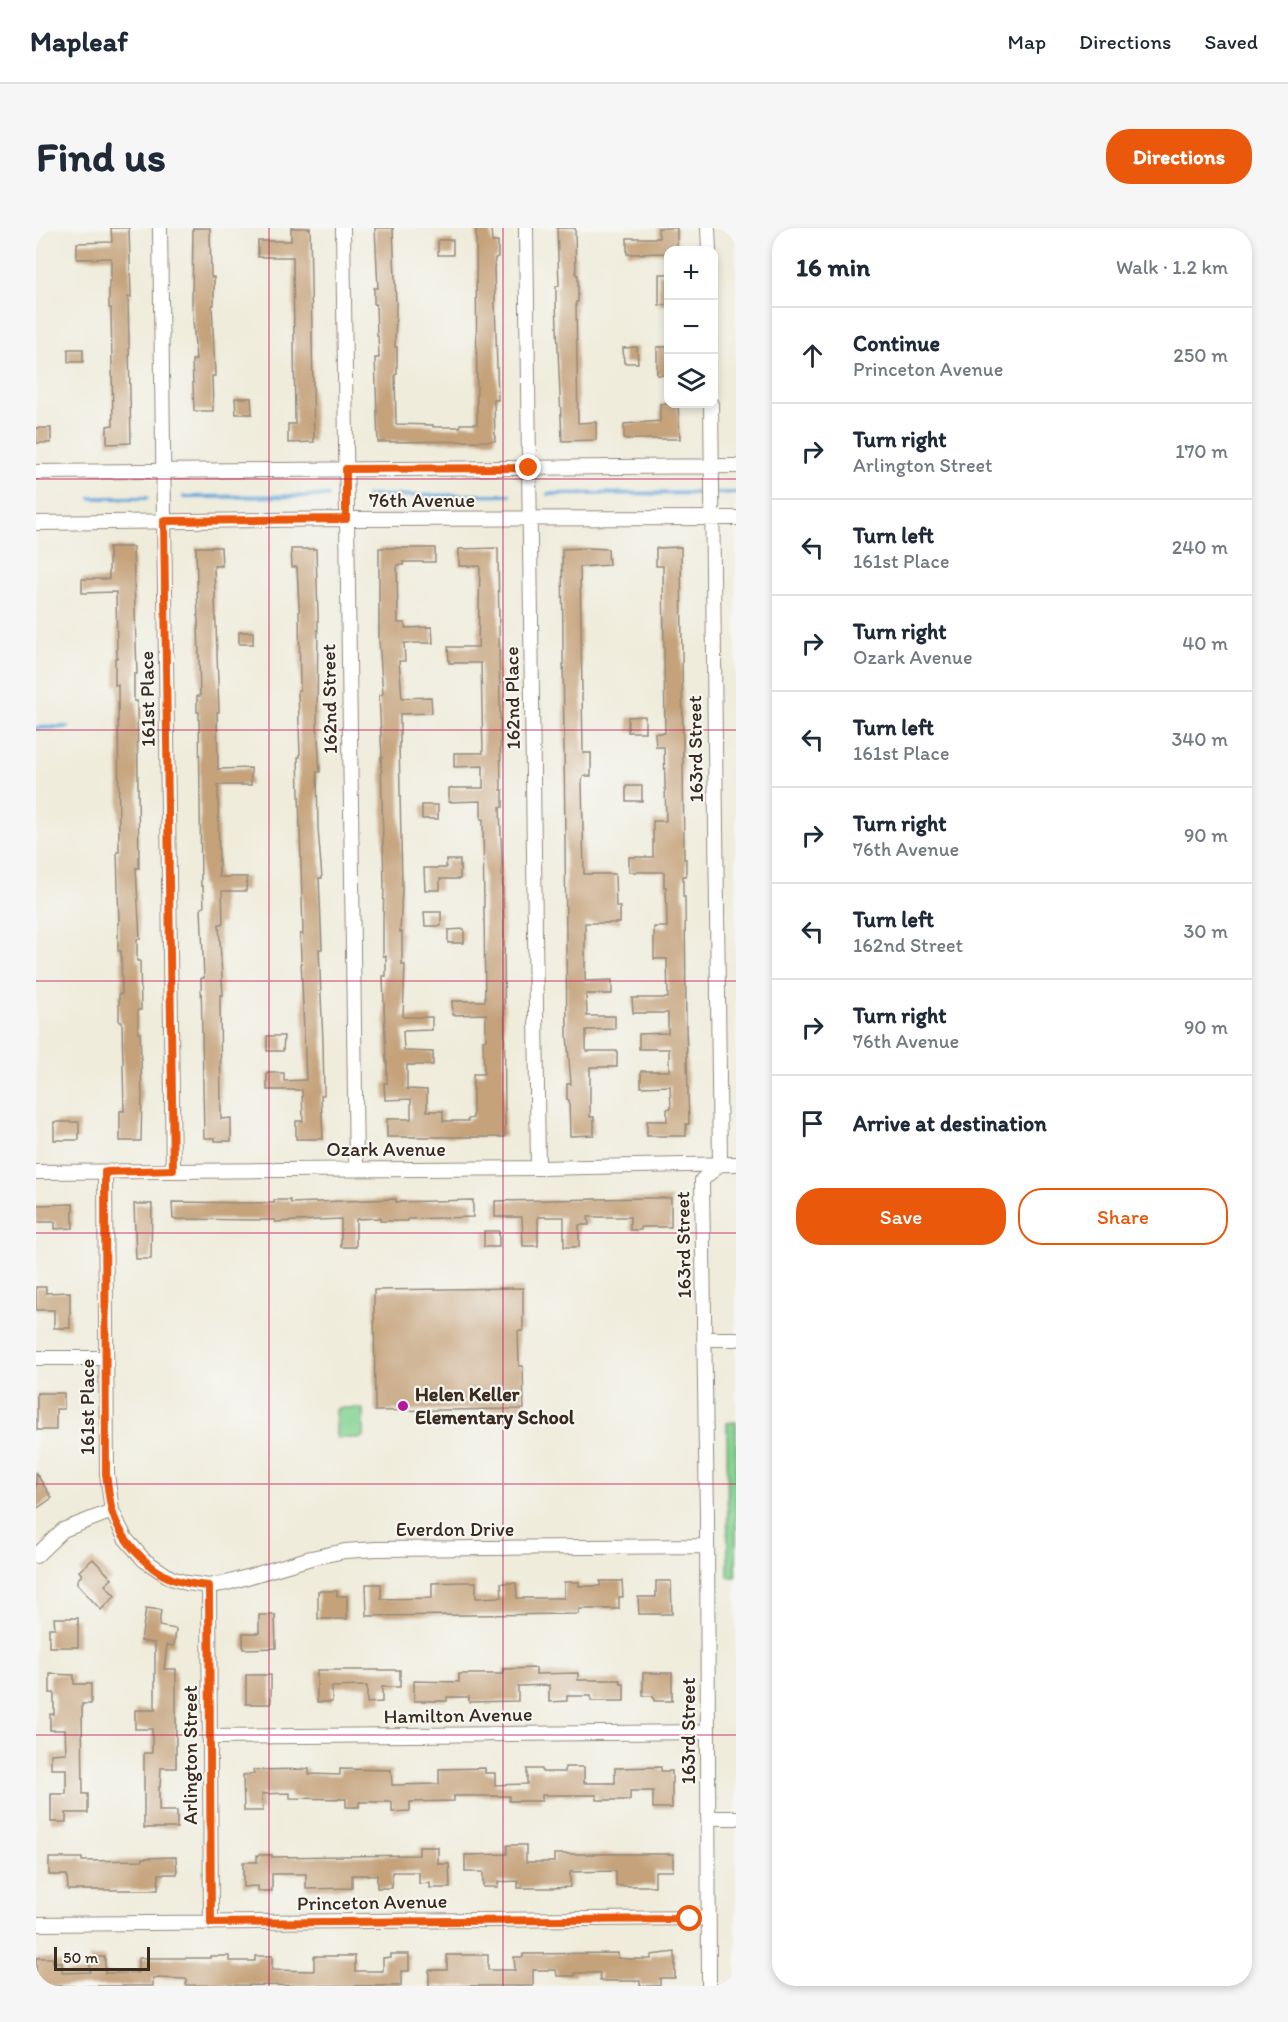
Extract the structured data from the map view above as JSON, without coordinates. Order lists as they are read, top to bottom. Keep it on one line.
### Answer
{"streets":{"street":["76th Avenue","162nd Place","161st Place","162nd Street","163rd Street","Ozark Avenue","Everdon Drive","Hamilton Avenue","Arlington Street","Princeton Avenue"]},"crossings":[["76th Avenue","162nd Place"],["76th Avenue","161st Place"],["76th Avenue","162nd Street"],["76th Avenue","163rd Street"],["162nd Place","Ozark Avenue"],["161st Place","Ozark Avenue"],["161st Place","Everdon Drive"],["161st Place","Arlington Street"],["162nd Street","Ozark Avenue"],["163rd Street","Ozark Avenue"],["163rd Street","Everdon Drive"],["163rd Street","Hamilton Avenue"],["163rd Street","Princeton Avenue"],["Everdon Drive","Arlington Street"],["Hamilton Avenue","Arlington Street"],["Arlington Street","Princeton Avenue"]],"places":["Helen Keller Elementary School"],"scale_bar":"50 m","page":{"header":"Mapleaf","nav":["Map","Directions","Saved"],"buttons":["Directions",["Save","Share"]],"title":"Find us","heading":["16 min","Walk · 1.2 km"],"map_buttons":["+","−"],"list":[["Continue","Princeton Avenue","250 m"],["Turn right","Arlington Street","170 m"],["Turn left","161st Place","240 m"],["Turn right","Ozark Avenue","40 m"],["Turn left","161st Place","340 m"],["Turn right","76th Avenue","90 m"],["Turn left","162nd Street","30 m"],["Turn right","76th Avenue","90 m"],"Arrive at destination"],"scale":"50 m"}}
